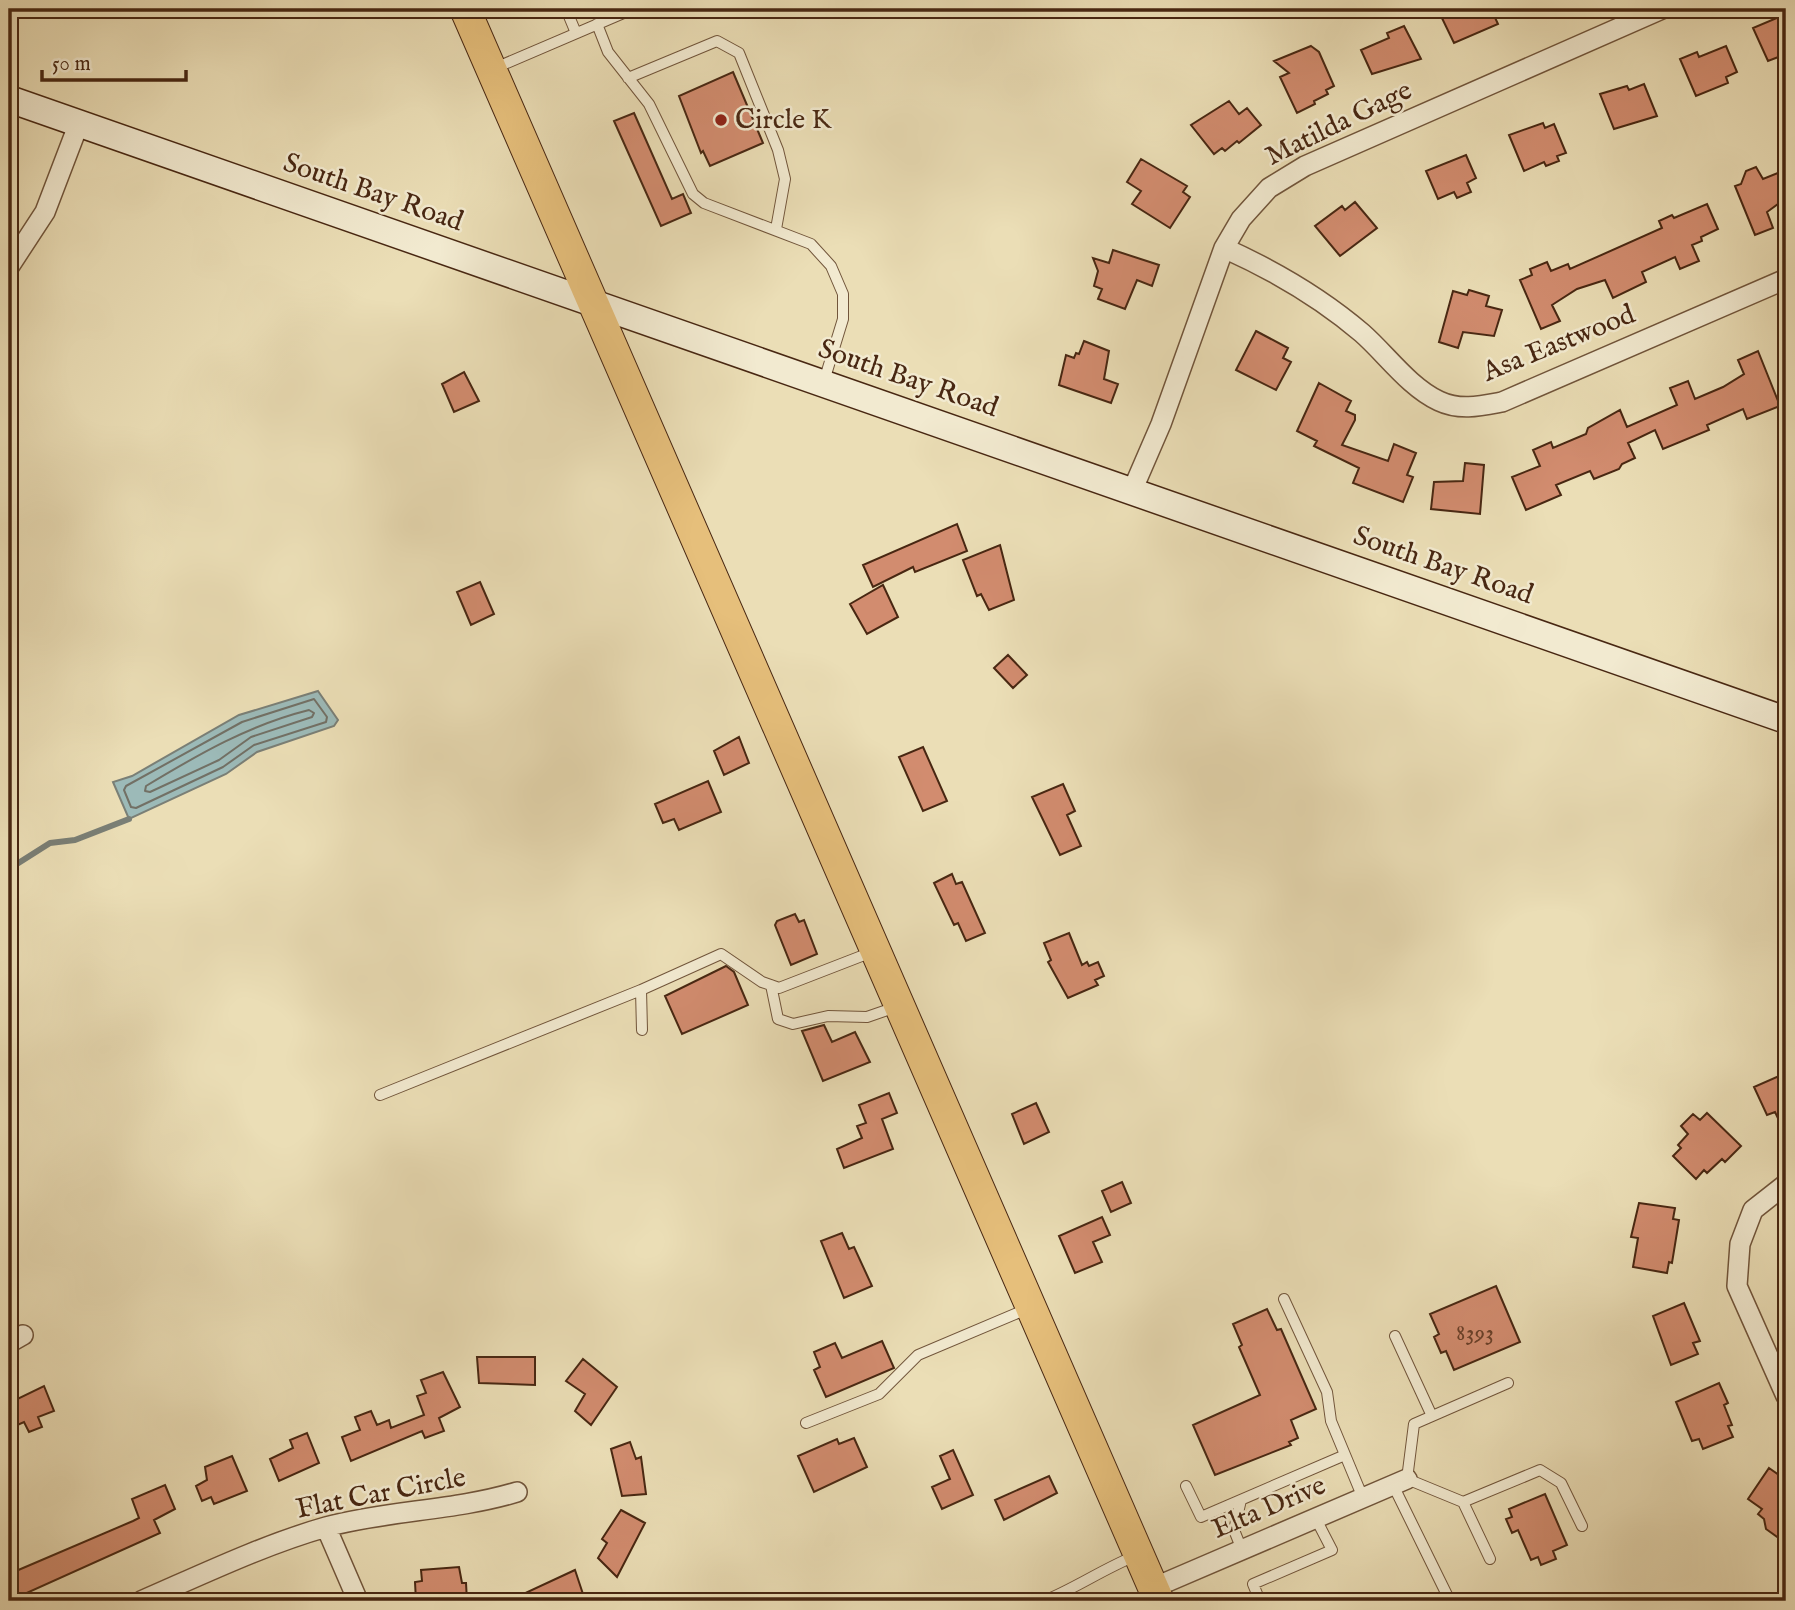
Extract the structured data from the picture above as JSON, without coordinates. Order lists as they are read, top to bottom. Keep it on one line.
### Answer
{"streets":{"street":["Matilda Gage","South Bay Road","Asa Eastwood","Flat Car Circle","Elta Drive"]},"crossings":[["Matilda Gage","South Bay Road"],["Matilda Gage","Asa Eastwood"]],"places":["Circle K"],"house_numbers":["8393"],"scale_bar":"50 m"}
